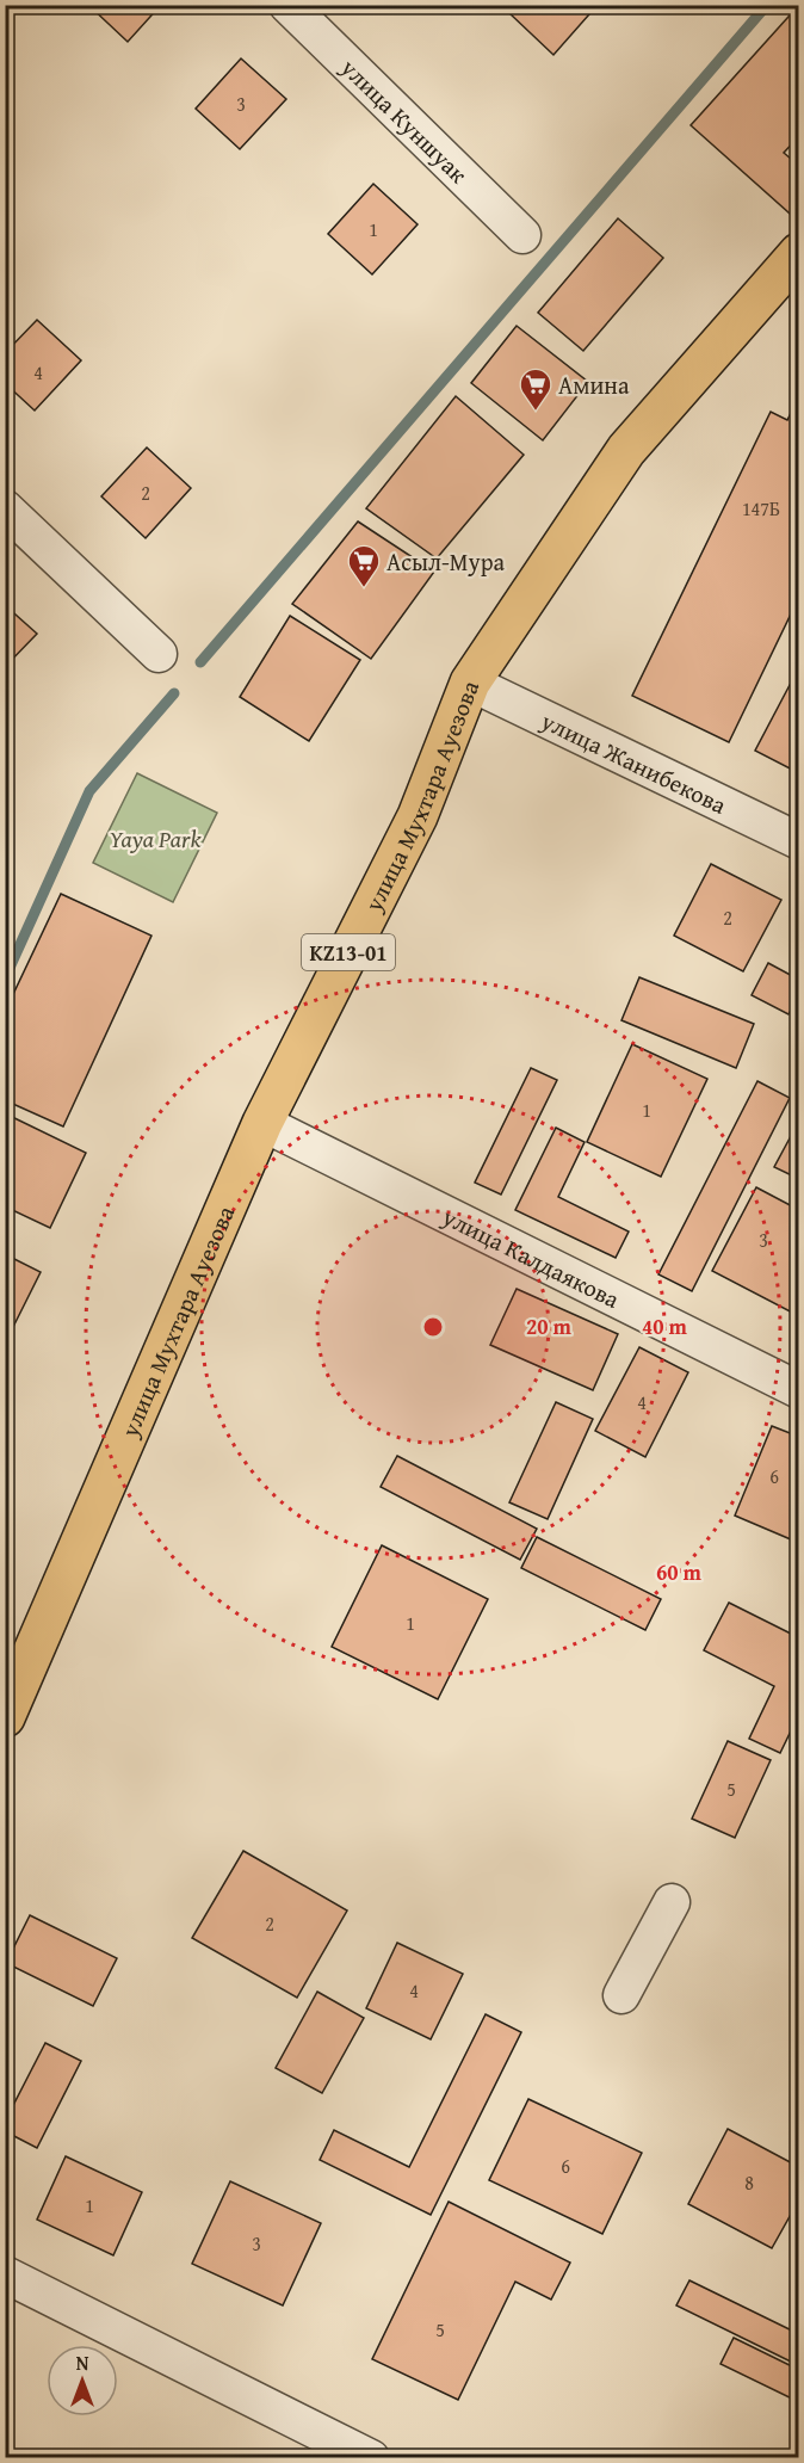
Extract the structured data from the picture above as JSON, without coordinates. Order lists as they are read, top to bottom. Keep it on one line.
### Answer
{"streets":{"main road":["улица Мухтара Ауезова","KZ13-01"],"street":["улица Куншуак","улица Жанибекова","улица Калдаякова"]},"crossings":[["улица Жанибекова","улица Мухтара Ауезова"],["улица Мухтара Ауезова","улица Калдаякова"]],"parks":["Yaya Park"],"places":{"supermarket":["Амина","Асыл-Мура"]},"house_numbers":["3","1","4","2","147Б","2","1","3","4","6","1","5","2","4","6","8","1","3","5"],"north":"top","rings":["20 m","40 m","60 m"]}
